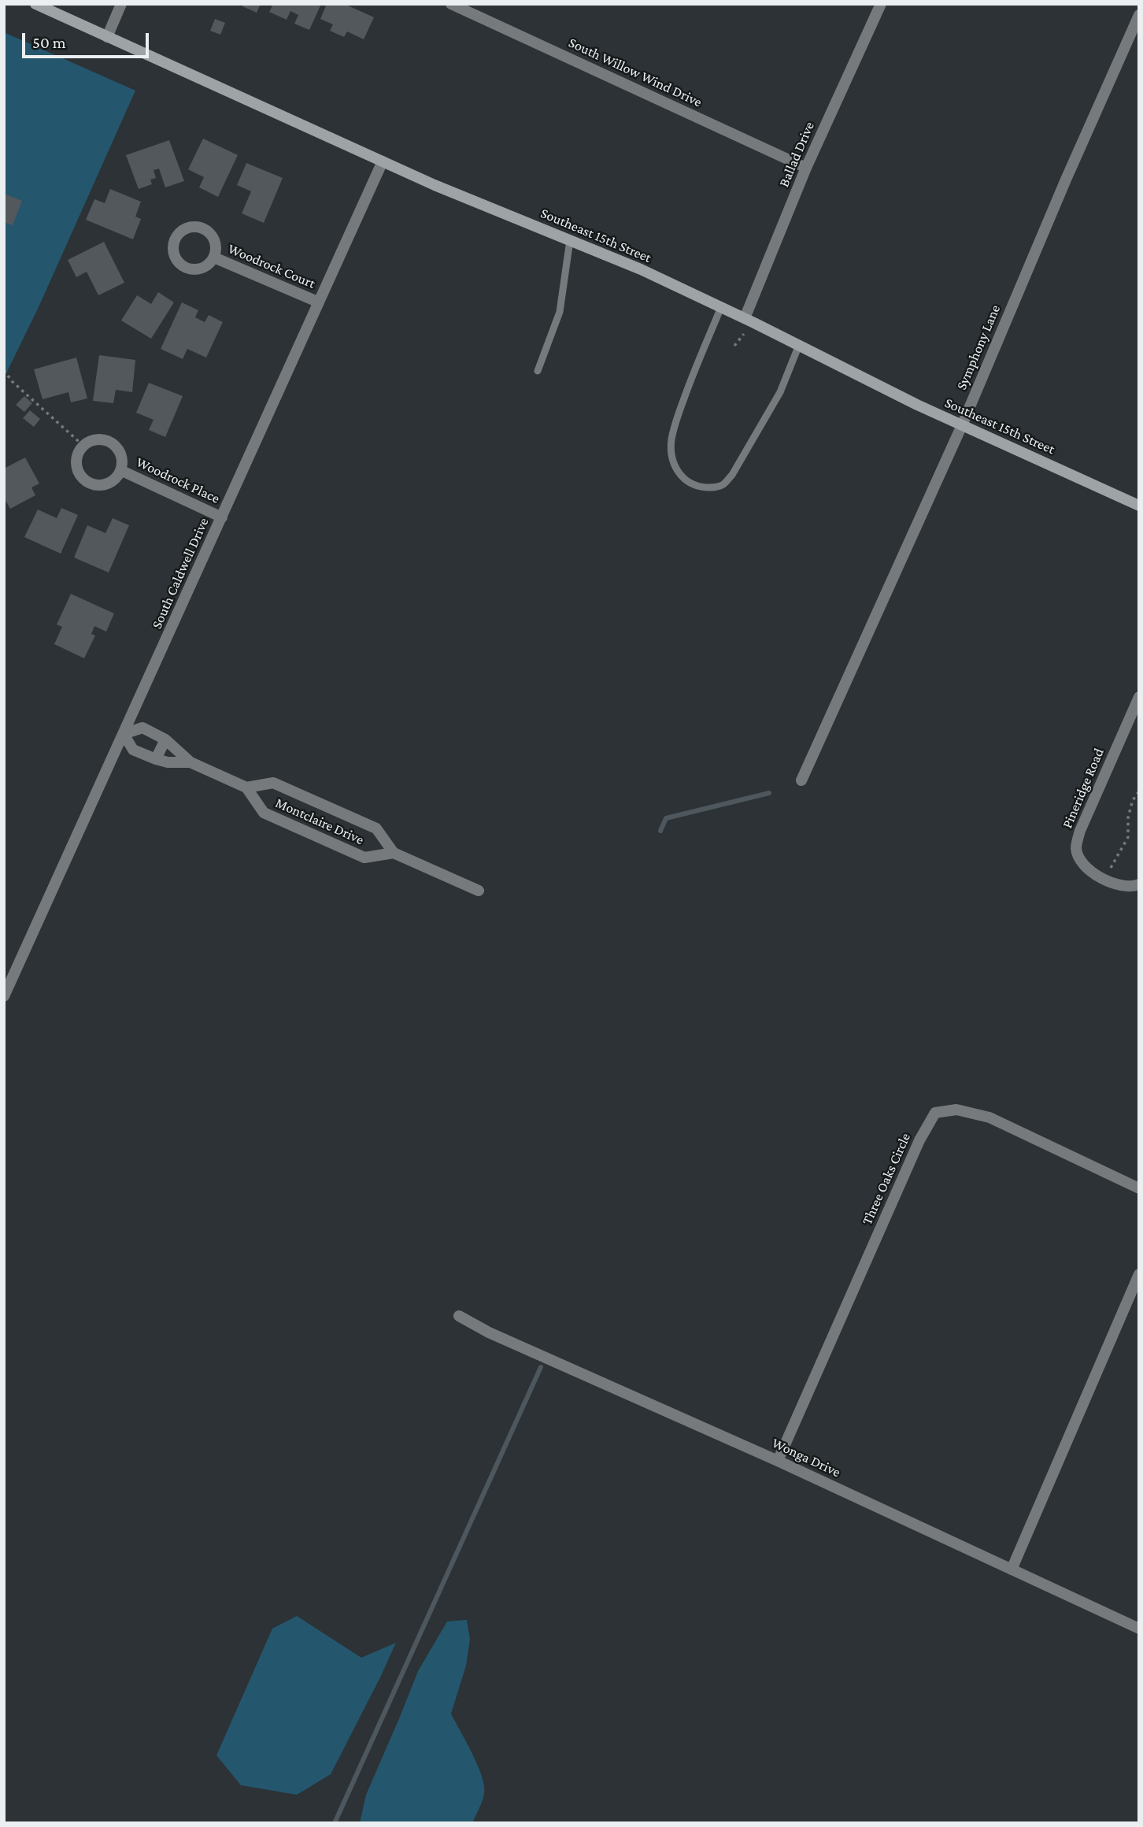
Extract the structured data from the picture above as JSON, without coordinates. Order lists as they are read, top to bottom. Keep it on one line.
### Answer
{"streets":{"main road":["Southeast 15th Street"],"street":["South Willow Wind Drive","Ballad Drive","Woodrock Court","Symphony Lane","Woodrock Place","South Caldwell Drive","Pineridge Road","Montclaire Drive","Three Oaks Circle","Wonga Drive"]},"crossings":[["South Willow Wind Drive","Ballad Drive"],["Ballad Drive","Southeast 15th Street"],["Southeast 15th Street","Symphony Lane"],["Southeast 15th Street","South Caldwell Drive"],["Woodrock Court","South Caldwell Drive"],["Woodrock Place","South Caldwell Drive"],["Three Oaks Circle","Wonga Drive"]],"scale_bar":"50 m"}
